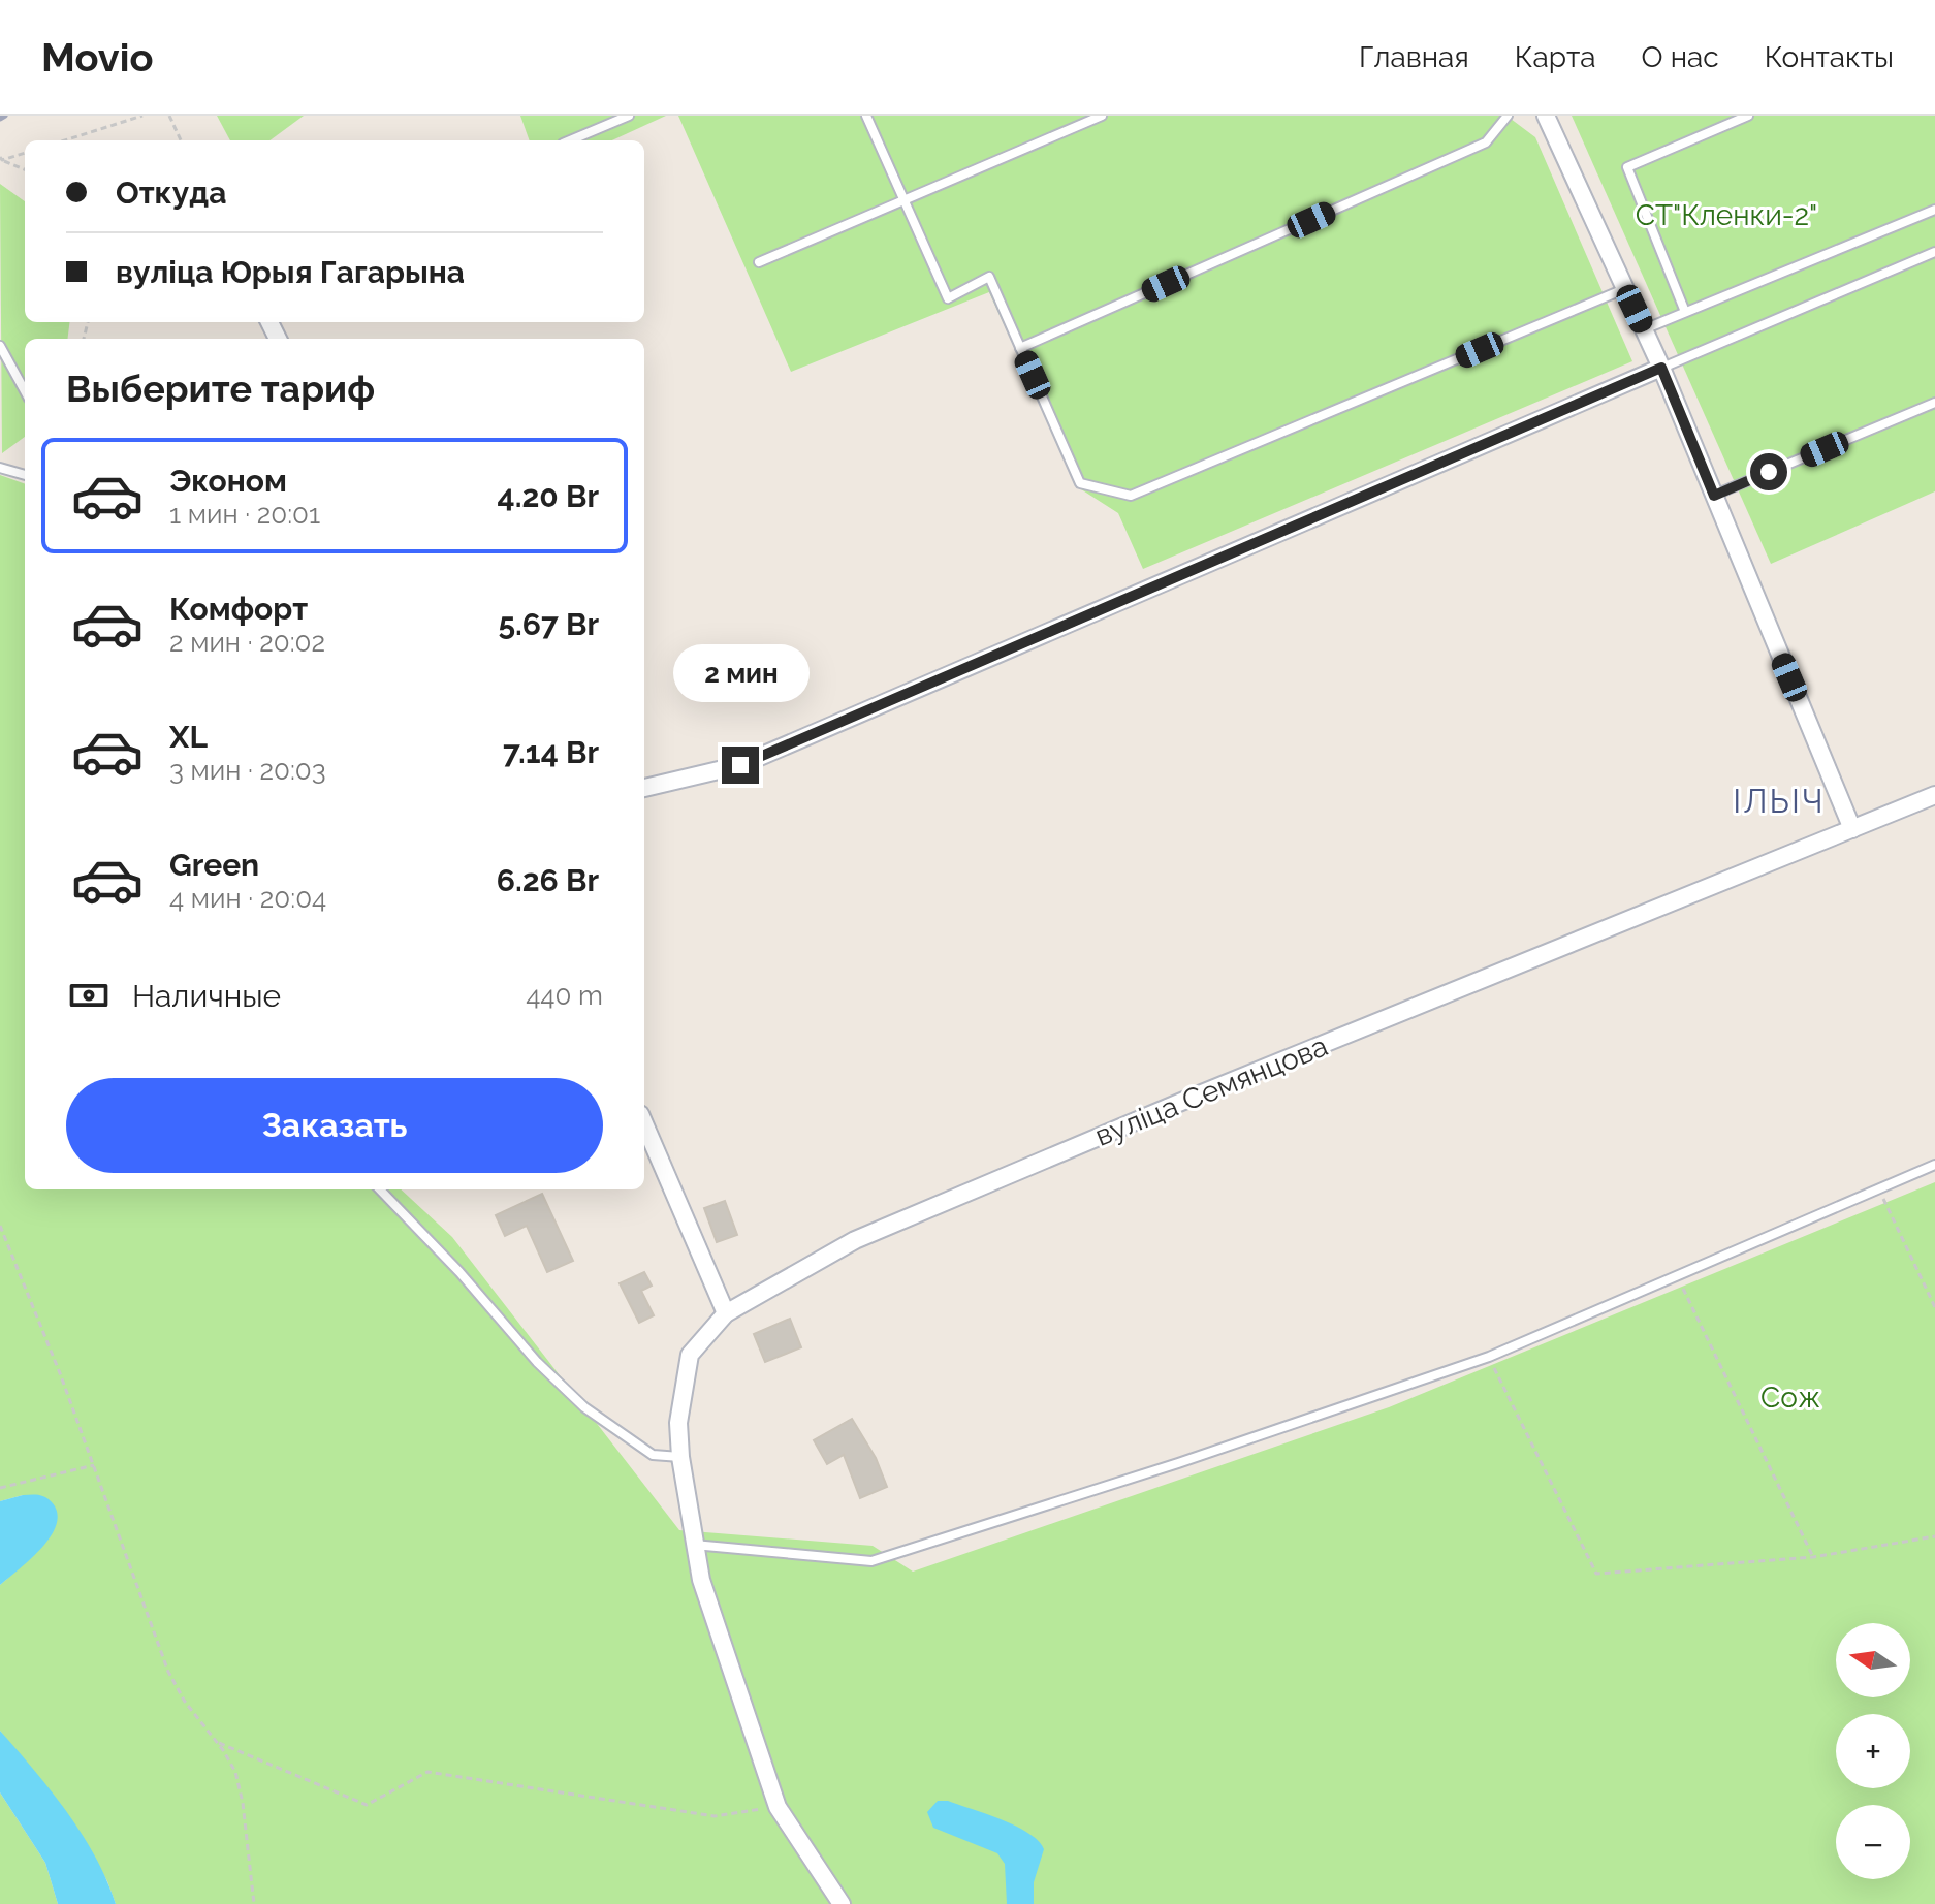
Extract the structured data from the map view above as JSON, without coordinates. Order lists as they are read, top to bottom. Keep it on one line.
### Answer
{"streets":{"street":["вуліца Семянцова"]},"districts":["ІЛЬІЧ"],"parks":["СТ\"Кленки-2\"","Сож"],"north":"left","page":{"header":"Movio","nav":["Главная","Карта","О нас","Контакты"],"banner":["Откуда","вуліца Юрыя Гагарына"],"heading":"Выберите тариф","list":[{"name":"Эконом","note":"1 мин · 20:01","value":"4.20 Br"},{"name":"Комфорт","note":"2 мин · 20:02","value":"5.67 Br"},{"name":"XL","note":"3 мин · 20:03","value":"7.14 Br"},{"name":"Green","note":"4 мин · 20:04","value":"6.26 Br"}],"bubble":"2 мин","pay":["Наличные","440 m"],"buttons":"Заказать","map_buttons":["+","−"]}}
